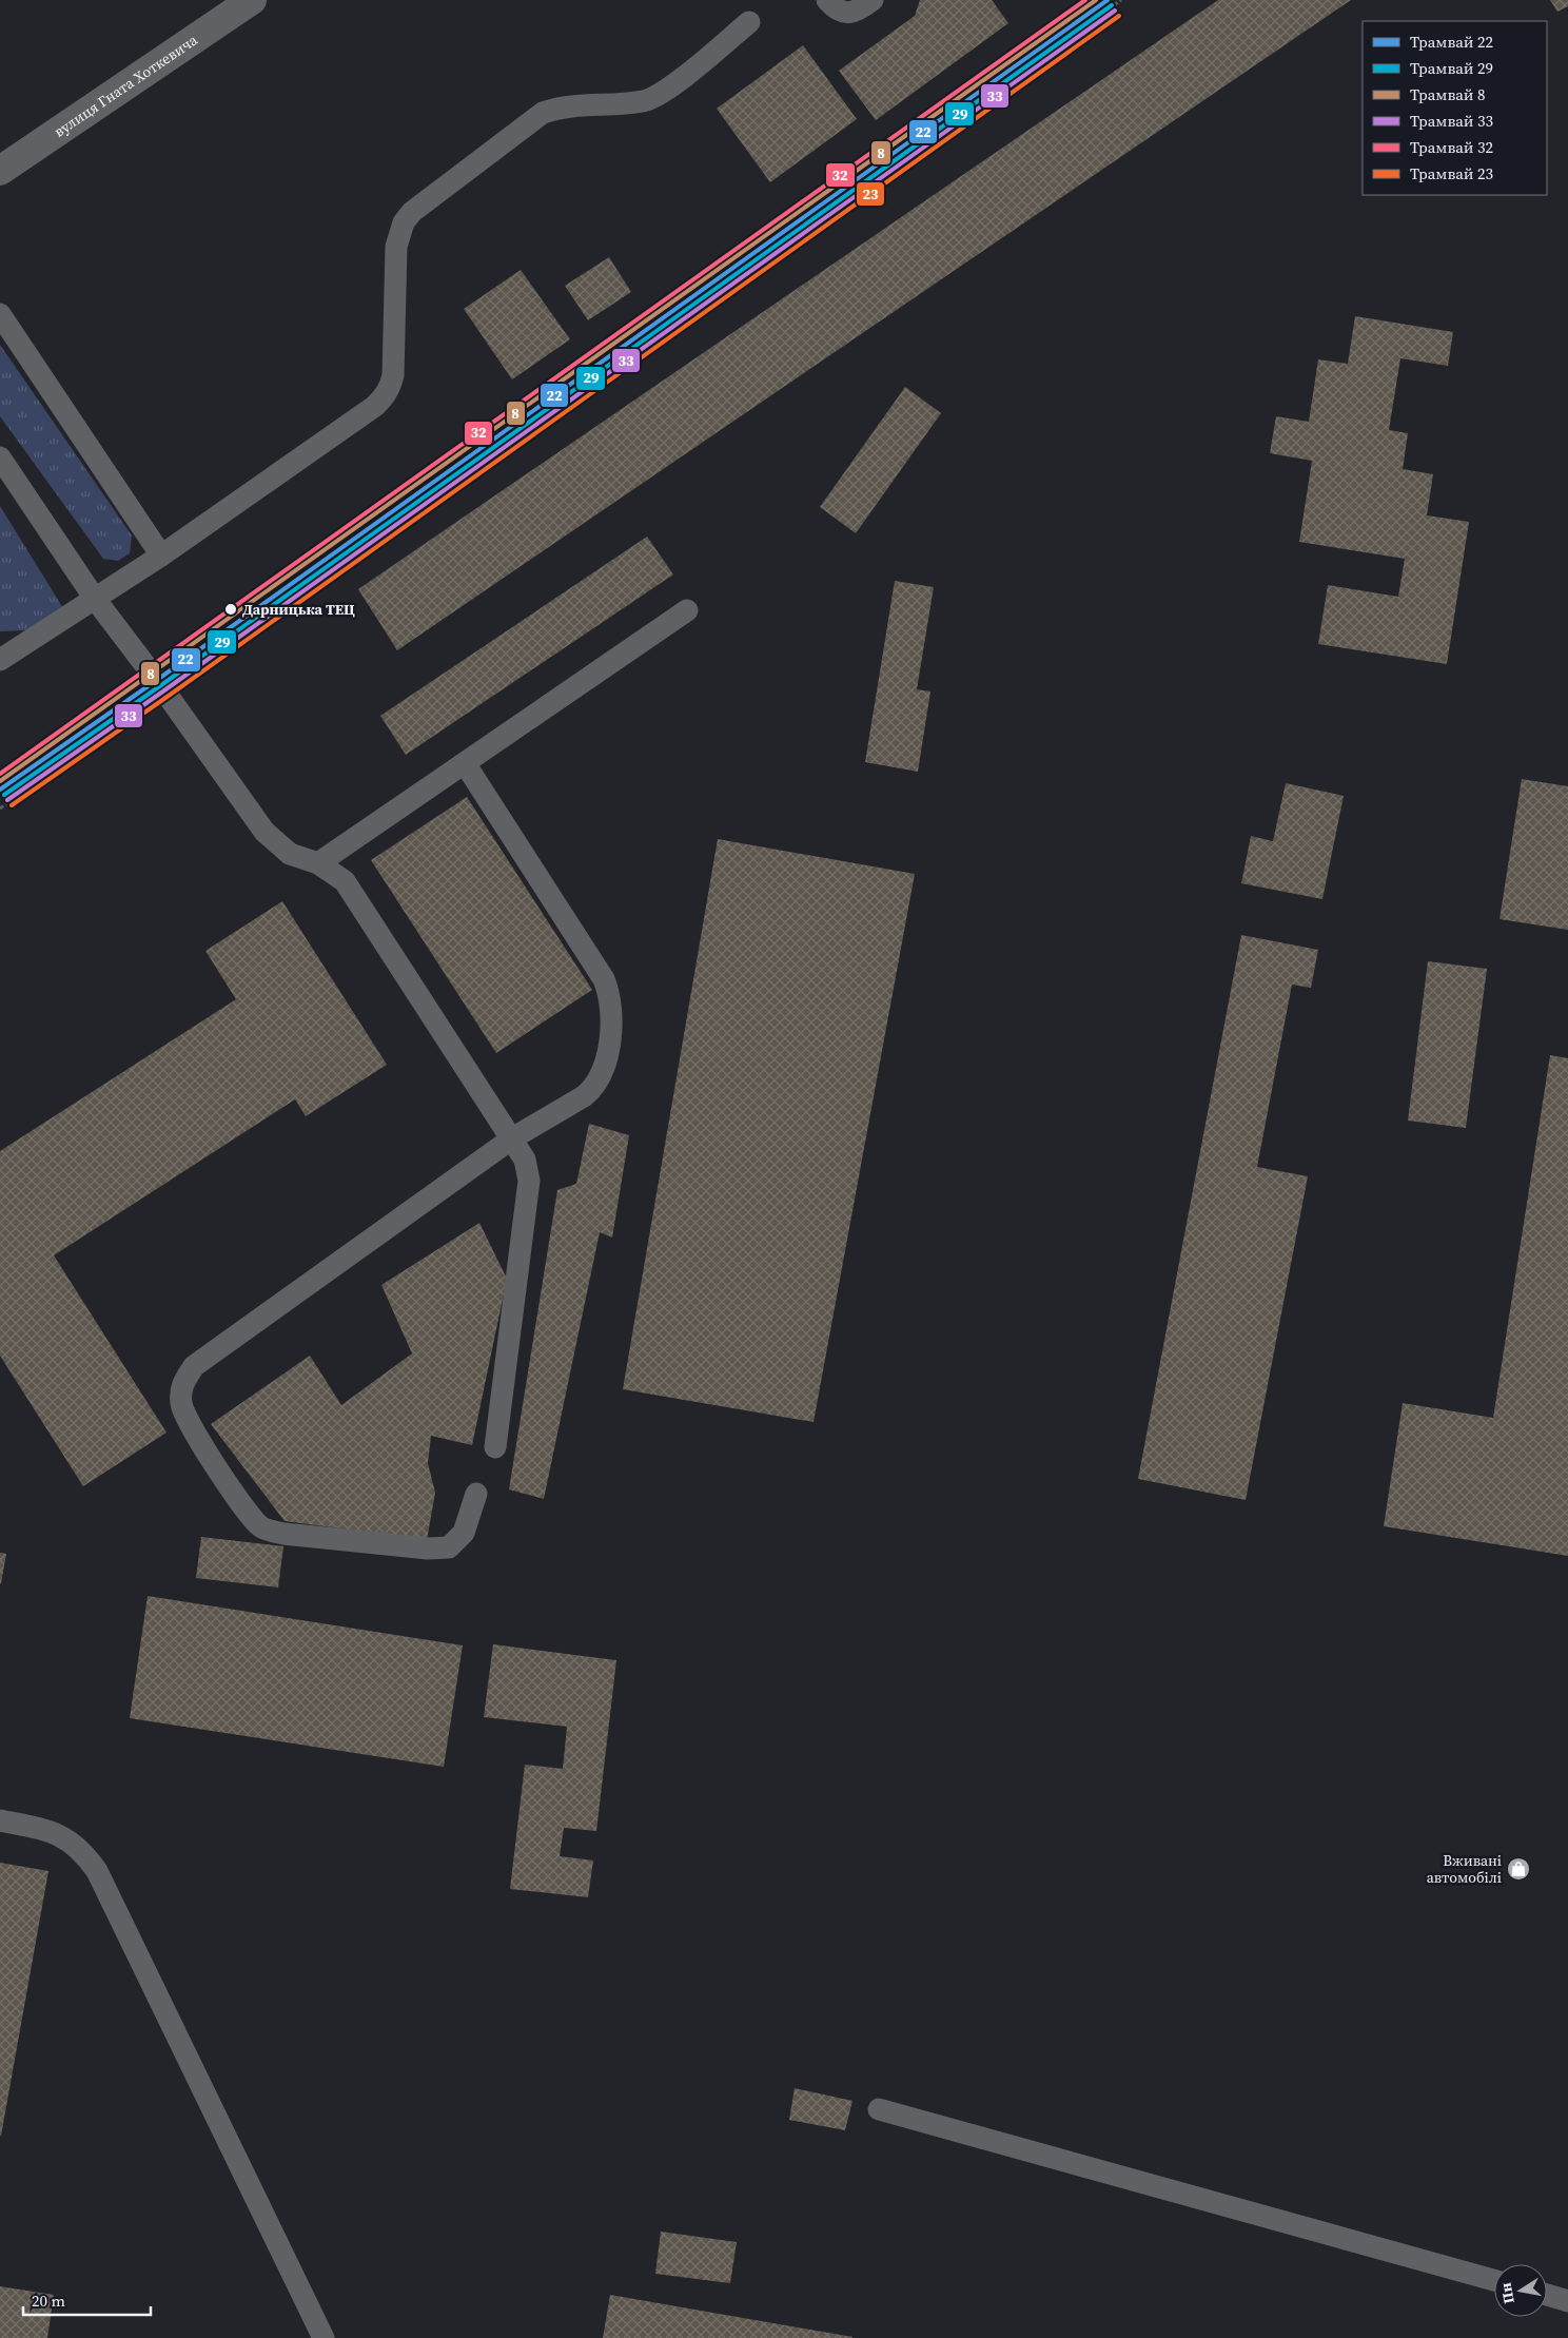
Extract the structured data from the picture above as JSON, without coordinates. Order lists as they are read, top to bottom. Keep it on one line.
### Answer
{"streets":{"street":["вулиця Гната Хоткевича"]},"places":{"other":["Дарницька ТЕЦ"],"shop":["Вживані автомобілі"]},"lines":["tram line 22","tram line 8","tram line 32","tram line 29","tram line 33","tram line 23"],"legend":["Трамвай 22","Трамвай 29","Трамвай 8","Трамвай 33","Трамвай 32","Трамвай 23"],"scale_bar":"20 m","north":"left"}
